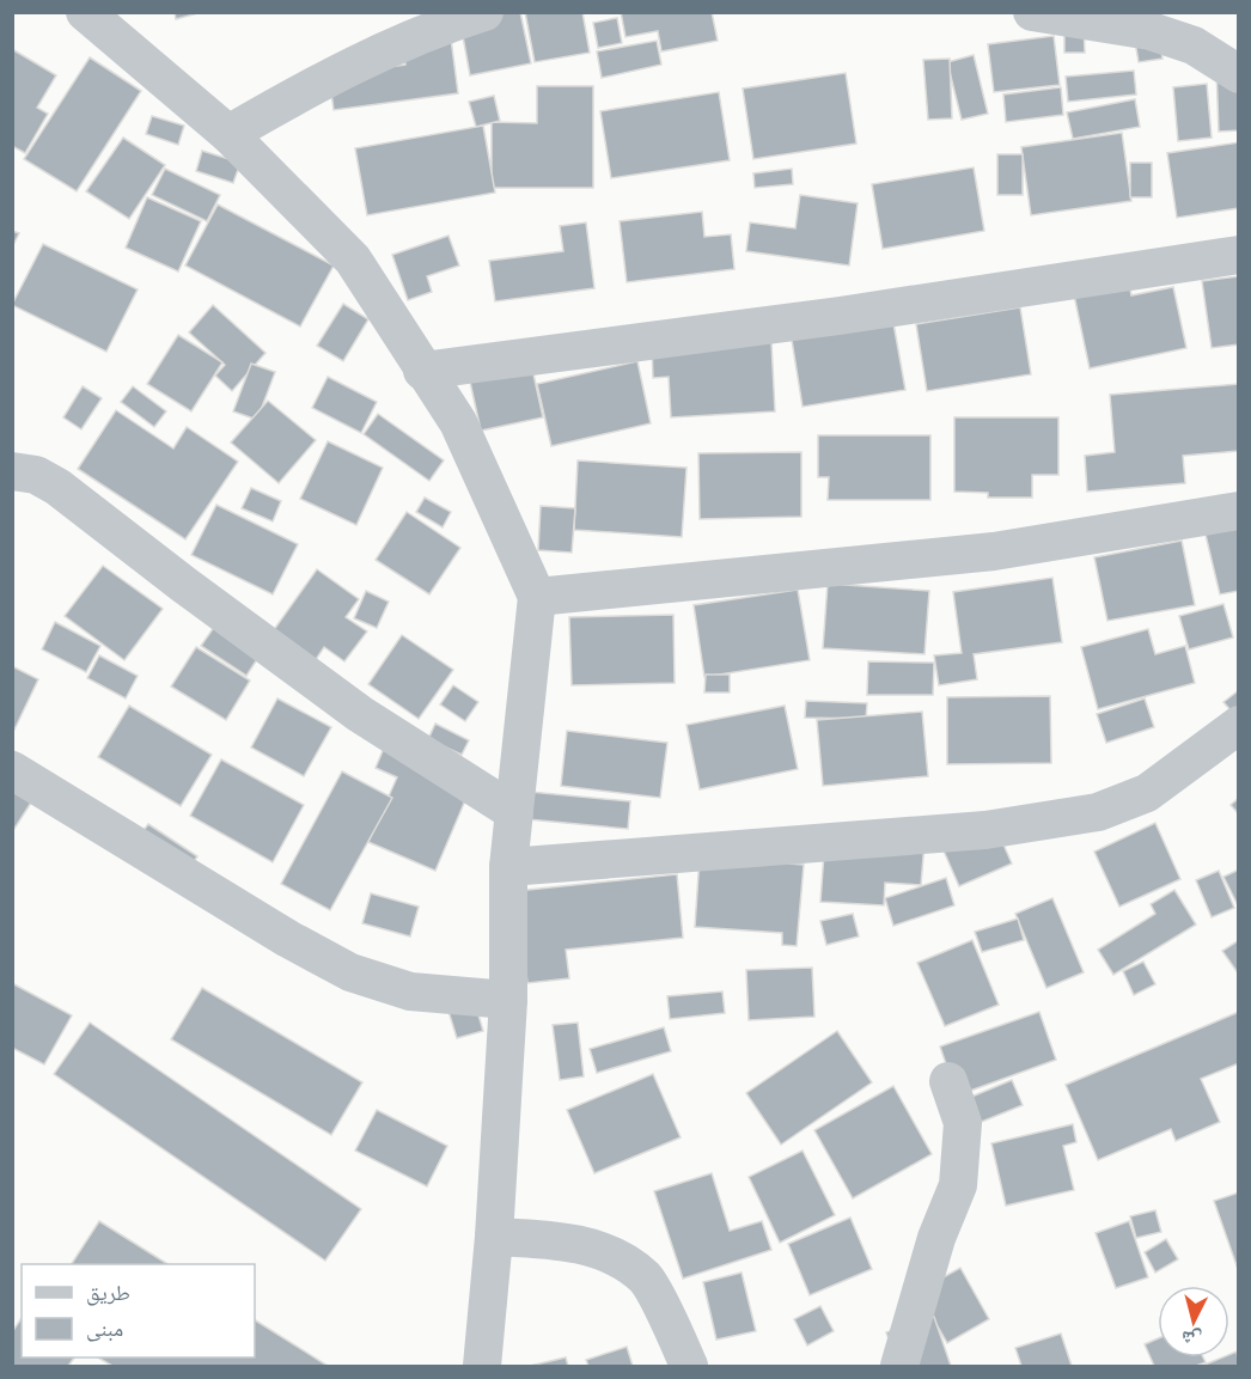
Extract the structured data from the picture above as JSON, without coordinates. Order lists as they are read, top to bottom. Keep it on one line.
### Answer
{"legend":["طريق","مبنى"],"north":"bottom"}
